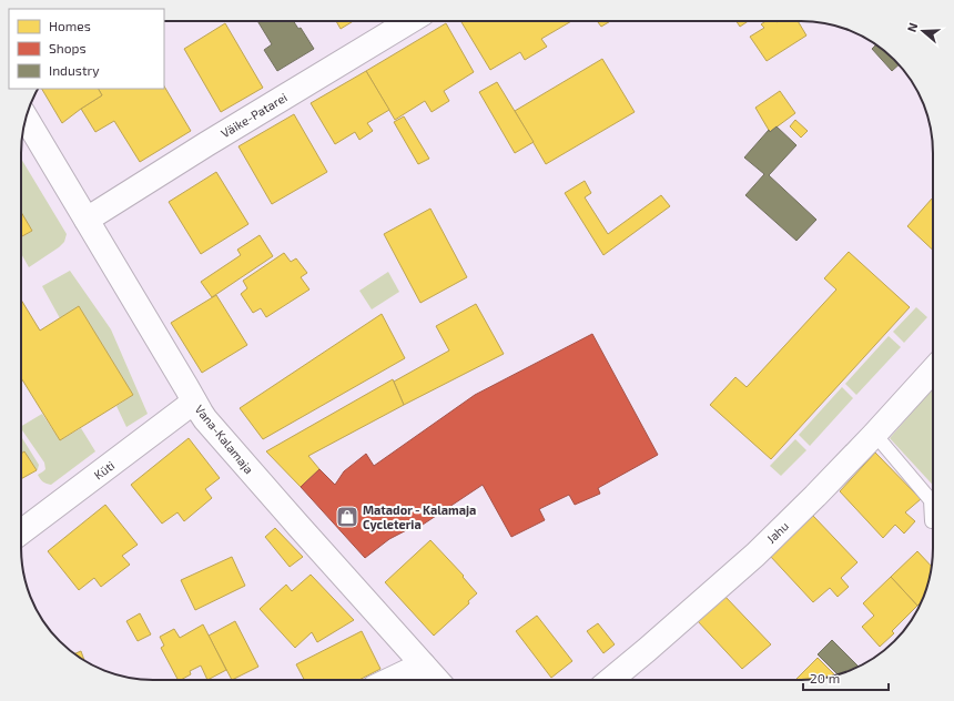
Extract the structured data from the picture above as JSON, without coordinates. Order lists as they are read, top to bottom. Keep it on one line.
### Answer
{"streets":{"street":["Väike-Patarei","Vana-Kalamaja","Küti","Jahu"]},"crossings":[["Väike-Patarei","Vana-Kalamaja"],["Vana-Kalamaja","Küti"]],"places":{"shop":["Matador - Kalamaja Cycleteria"]},"legend":["Homes","Shops","Industry"],"scale_bar":"20 m","north":"left"}
